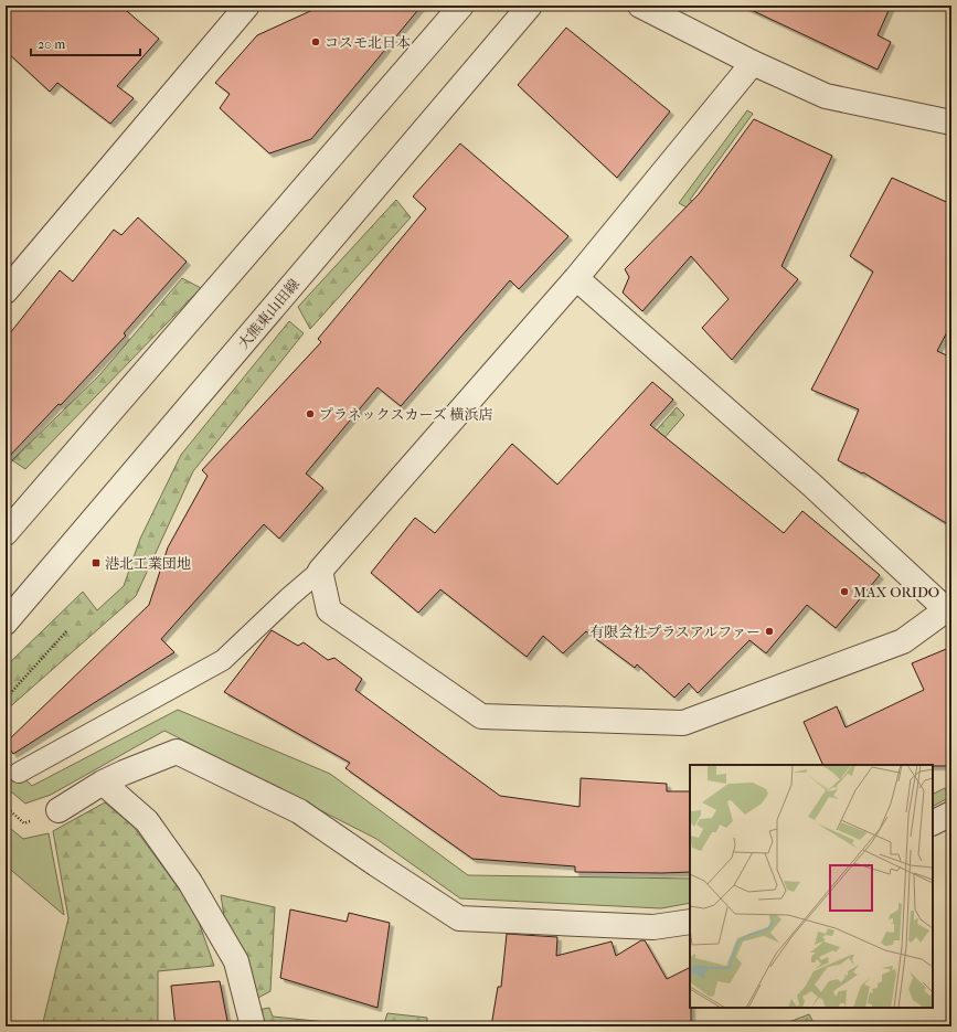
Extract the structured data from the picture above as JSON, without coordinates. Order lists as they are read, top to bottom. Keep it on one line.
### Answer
{"streets":{"street":["大熊東山田線"]},"places":{"other":["コスモ北日本","プラネックスカーズ 横浜店","MAX ORIDO","有限会社プラスアルファー"],"transit":["港北工業団地"]},"scale_bar":"20 m"}
